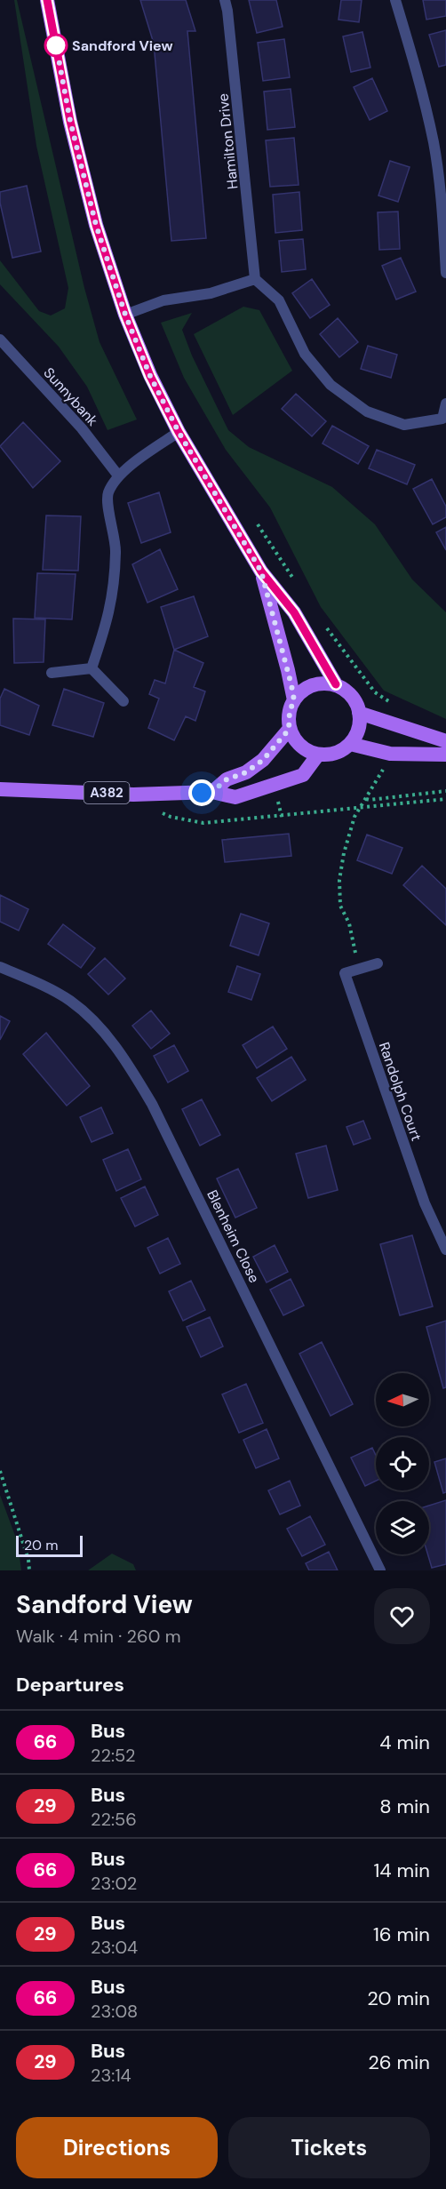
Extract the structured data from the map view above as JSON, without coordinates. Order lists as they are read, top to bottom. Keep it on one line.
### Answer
{"streets":{"main road":["A382"],"street":["Hamilton Drive","Sunnybank","Randolph Court","Blenheim Close"]},"places":["Sandford View"],"lines":["bus line 66"],"scale_bar":"20 m","north":"left","page":{"scale":"20 m","heading":[["Sandford View","Walk · 4 min · 260 m"],"Departures"],"list":[{"mark":"66","name":"Bus","note":"22:52","value":"4 min"},{"mark":"29","name":"Bus","note":"22:56","value":"8 min"},{"mark":"66","name":"Bus","note":"23:02","value":"14 min"},{"mark":"29","name":"Bus","note":"23:04","value":"16 min"},{"mark":"66","name":"Bus","note":"23:08","value":"20 min"},{"mark":"29","name":"Bus","note":"23:14","value":"26 min"}],"buttons":["Directions","Tickets"]}}
